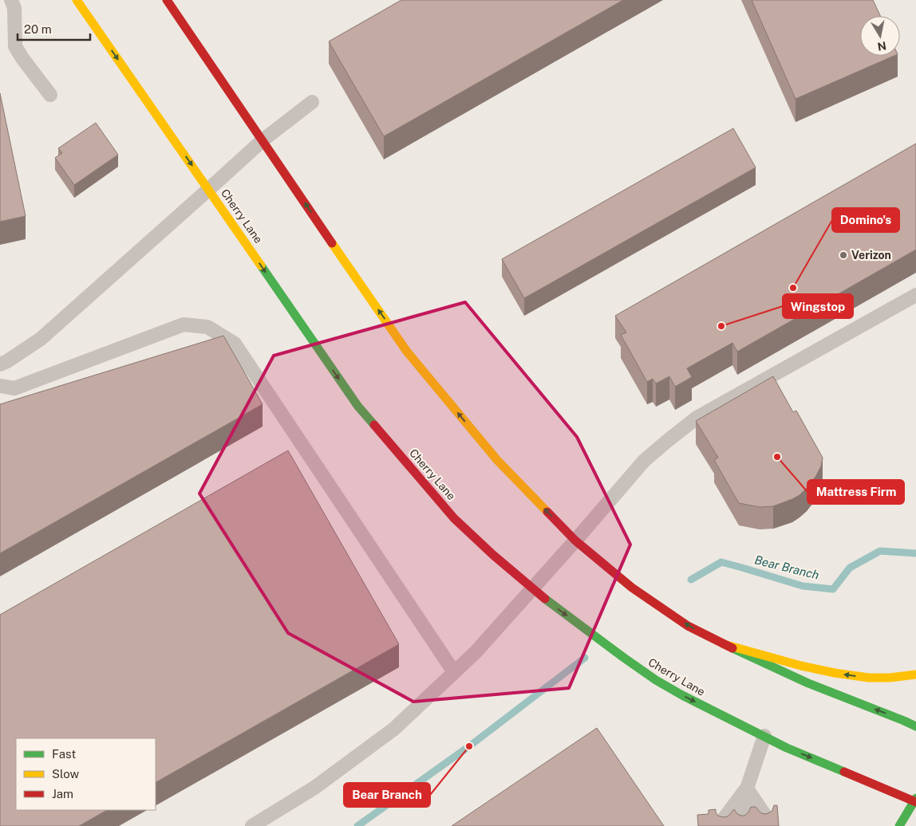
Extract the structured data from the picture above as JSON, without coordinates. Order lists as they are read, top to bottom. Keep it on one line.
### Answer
{"streets":{"main road":["Cherry Lane"]},"water":["Bear Branch"],"places":["Verizon","Domino's","Wingstop","Mattress Firm","Bear Branch"],"legend":["Fast","Slow","Jam"],"scale_bar":"20 m","north":"bottom"}
